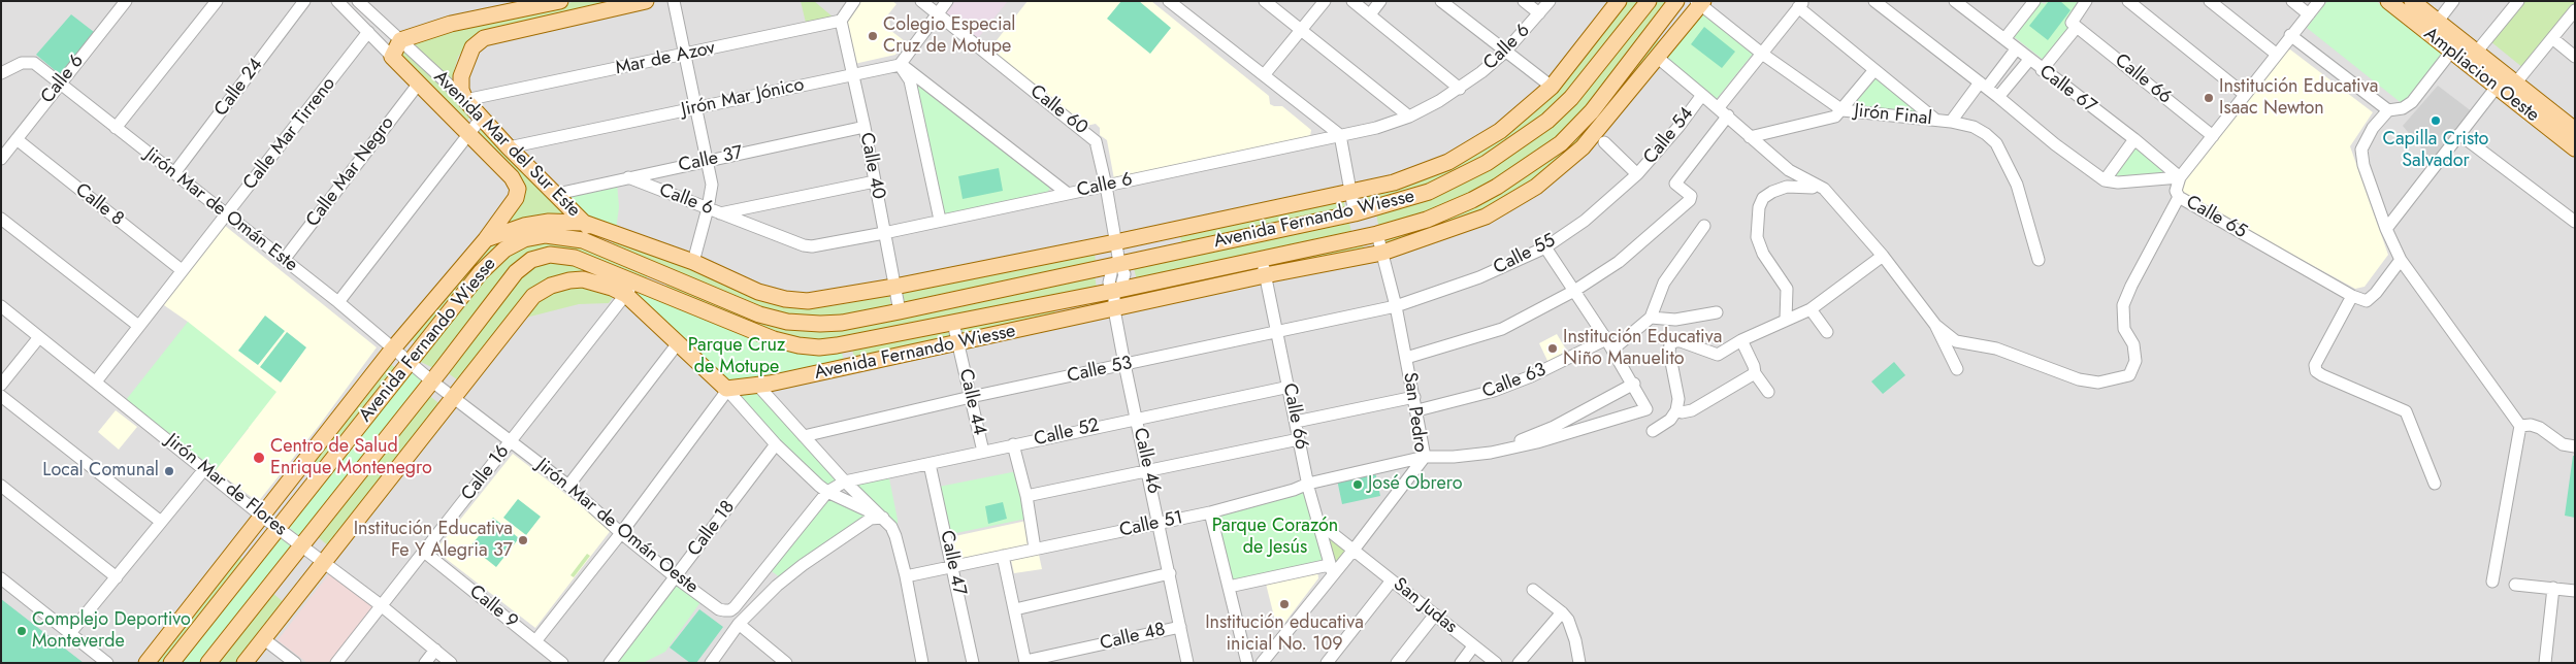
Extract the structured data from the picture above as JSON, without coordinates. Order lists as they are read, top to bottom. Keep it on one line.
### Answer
{"streets":{"main road":["Ampliacion Oeste","Avenida Mar del Sur Este","Avenida Fernando Wiesse"],"street":["Calle 6","Mar de Azov","Calle 66","Calle 24","Calle 67","Jirón Mar Jónico","Calle 60","Jirón Final","Calle Mar Tirreno","Calle 54","Calle 37","Calle 40","Calle Mar Negro","Calle 8","Jirón Mar de Omán Este","Calle 65","Calle 55","Calle 53","Calle 63","Calle 44","San Pedro","Calle 52","Calle 46","Calle 16","Jirón Mar de Flores","Calle 51","Jirón Mar de Omán Oeste","Calle 18","Calle 47","San Judas","Calle 9","Calle 48"]},"crossings":[["Calle 6","Calle 60"],["Calle 6","Calle 37"],["Calle 6","Calle 40"],["Calle 6","Calle 8"],["Calle 6","Jirón Mar de Omán Este"],["Mar de Azov","Avenida Mar del Sur Este"],["Mar de Azov","Calle 40"],["Calle 66","Calle 65"],["Calle 66","Avenida Fernando Wiesse"],["Calle 66","Calle 53"],["Calle 66","San Pedro"],["Calle 66","Calle 52"],["Calle 66","Calle 51"],["Calle 66","San Judas"],["Calle 24","Jirón Mar de Omán Este"],["Calle 67","Calle 65"],["Jirón Mar Jónico","Avenida Mar del Sur Este"],["Jirón Mar Jónico","Calle 40"],["Calle 60","Avenida Fernando Wiesse"],["Calle 60","Calle 46"],["Jirón Final","Avenida Fernando Wiesse"],["Calle Mar Tirreno","Avenida Mar del Sur Este"],["Calle Mar Tirreno","Calle 8"],["Calle Mar Tirreno","Jirón Mar de Omán Este"],["Calle Mar Tirreno","Jirón Mar de Flores"],["Calle 54","Avenida Fernando Wiesse"],["Calle 54","Calle 55"],["Avenida Mar del Sur Este","Calle 37"],["Avenida Mar del Sur Este","Calle Mar Negro"],["Avenida Mar del Sur Este","Avenida Fernando Wiesse"],["Calle 37","Calle 40"],["Calle 40","Avenida Fernando Wiesse"],["Calle Mar Negro","Jirón Mar de Omán Este"],["Jirón Mar de Omán Este","Avenida Fernando Wiesse"],["Jirón Mar de Omán Este","Jirón Mar de Omán Oeste"],["Avenida Fernando Wiesse","Calle 44"],["Avenida Fernando Wiesse","San Pedro"],["Avenida Fernando Wiesse","Calle 46"],["Avenida Fernando Wiesse","Calle 16"],["Avenida Fernando Wiesse","Jirón Mar de Flores"],["Avenida Fernando Wiesse","Jirón Mar de Omán Oeste"],["Calle 55","Calle 53"],["Calle 55","San Pedro"],["Calle 53","Calle 44"],["Calle 53","San Pedro"],["Calle 53","Calle 46"],["Calle 63","San Pedro"],["Calle 44","Calle 52"],["San Pedro","Calle 51"],["San Pedro","San Judas"],["Calle 52","Calle 46"],["Calle 52","Jirón Mar de Omán Oeste"],["Calle 52","Calle 47"],["Calle 46","Calle 51"],["Calle 46","Calle 48"],["Calle 16","Jirón Mar de Flores"],["Calle 16","Jirón Mar de Omán Oeste"],["Calle 16","Calle 9"],["Calle 51","Calle 47"],["Jirón Mar de Omán Oeste","Calle 18"]],"parks":["Parque Cruz de Motupe","Parque Corazón de Jesús"],"places":["Colegio Especial Cruz de Motupe","Institución Educativa Isaac Newton","Capilla Cristo Salvador","Institución Educativa Niño Manuelito","Centro de Salud Enrique Montenegro","Local Comunal","José Obrero","Institución Educativa Fe Y Alegria 37","Institución educativa inicial No. 109","Complejo Deportivo Monteverde"]}
